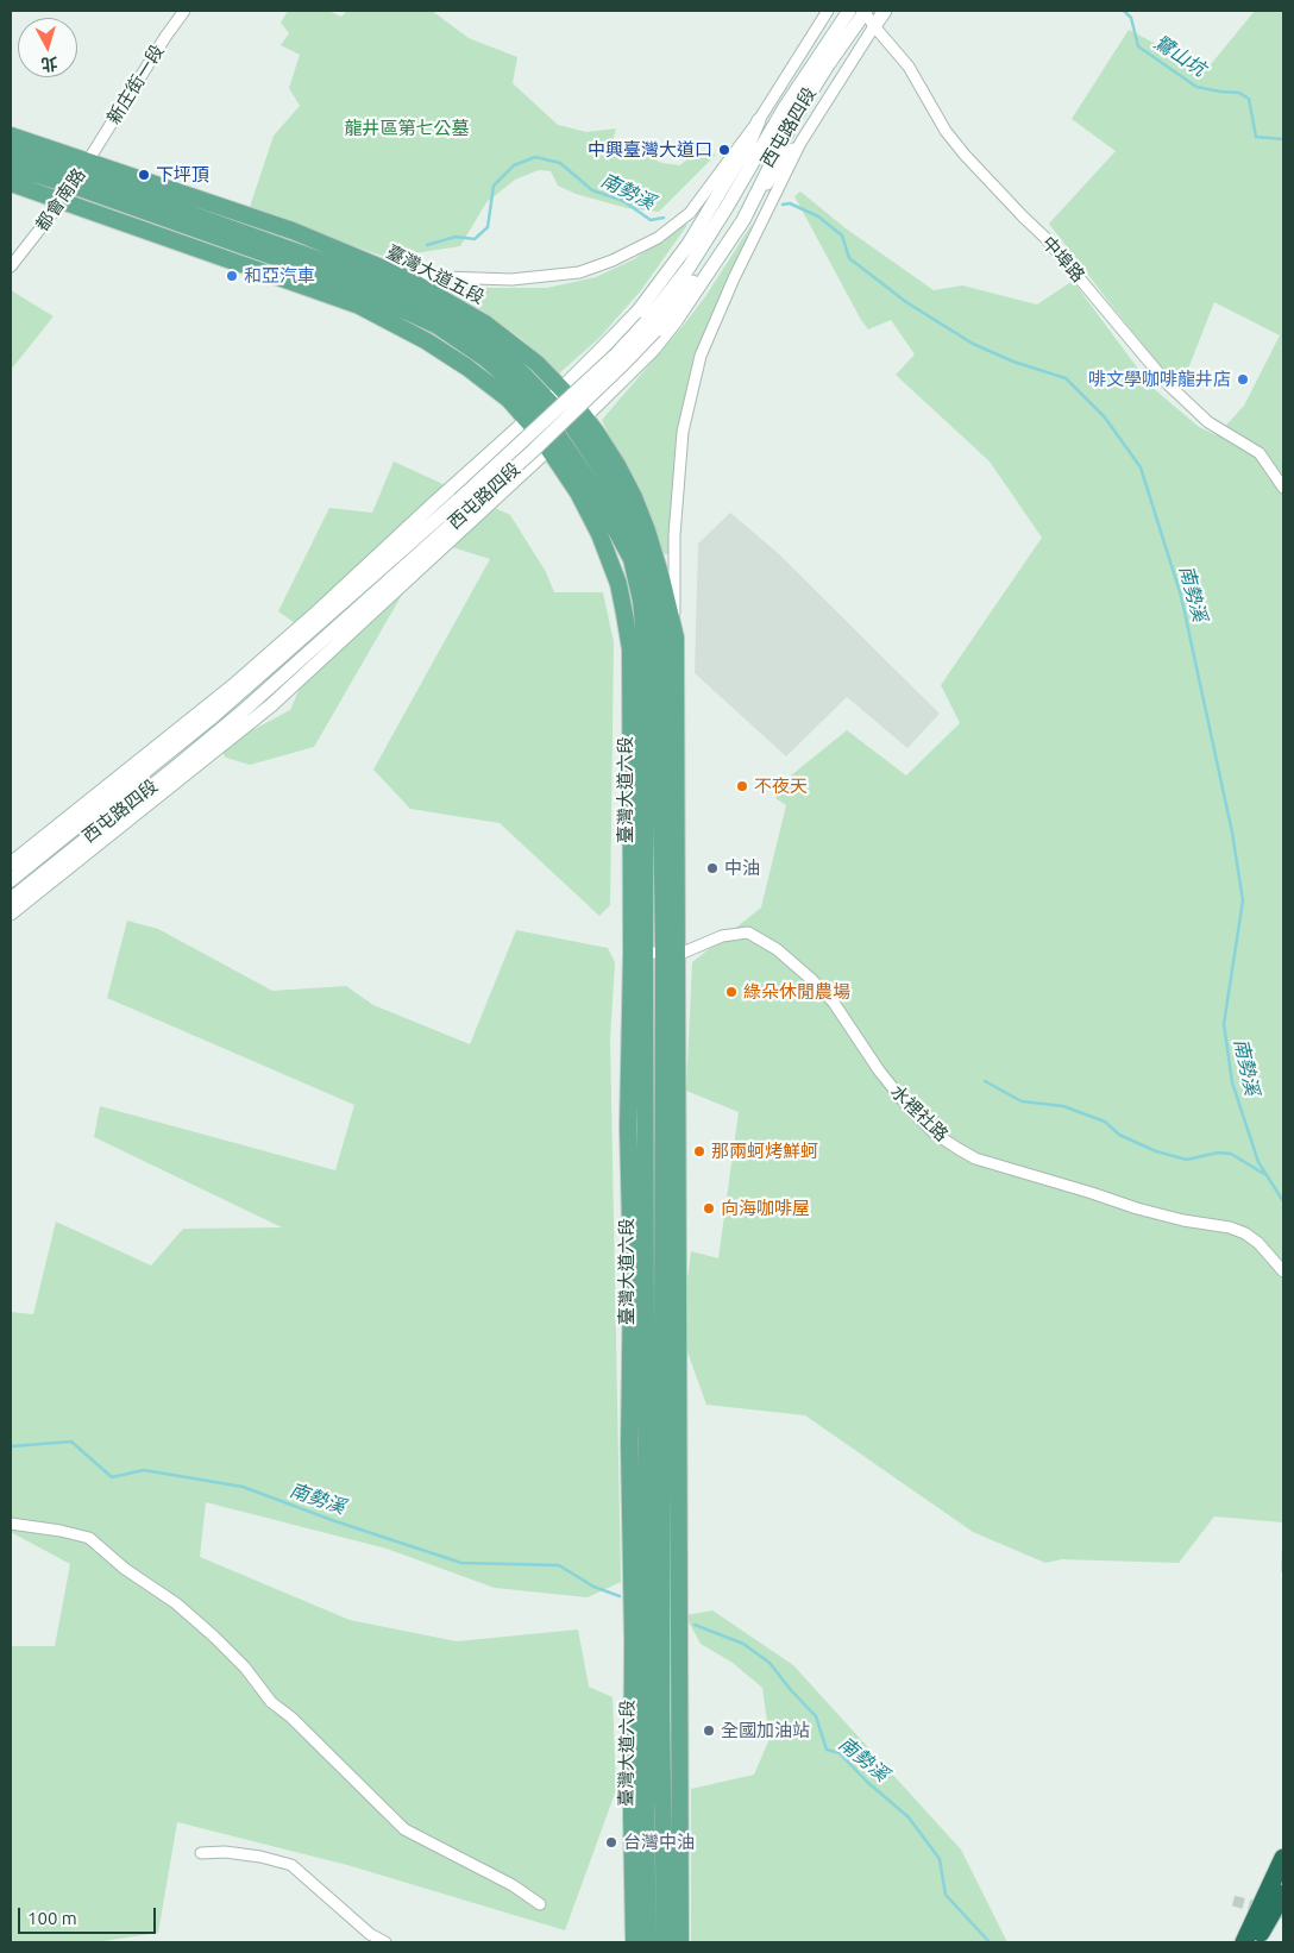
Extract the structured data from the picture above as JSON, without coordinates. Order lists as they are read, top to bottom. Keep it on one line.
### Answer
{"streets":{"main road":["臺灣大道五段","臺灣大道六段"],"street":["新庄街一段","西屯路四段","都會南路","中埠路","水裡社路"]},"crossings":[["新庄街一段","都會南路"],["新庄街一段","臺灣大道五段"],["西屯路四段","中埠路"],["西屯路四段","臺灣大道五段"],["西屯路四段","臺灣大道六段"],["都會南路","臺灣大道五段"],["臺灣大道五段","臺灣大道六段"],["臺灣大道六段","水裡社路"]],"water":["鷺山坑","南勢溪"],"parks":["龍井區第七公墓"],"places":["中興臺灣大道口","下坪頂","和亞汽車","啡文學咖啡龍井店","不夜天","中油","綠朵休閒農場","那兩蚵烤鮮蚵","向海咖啡屋","全國加油站","台灣中油"],"scale_bar":"100 m","north":"bottom"}
